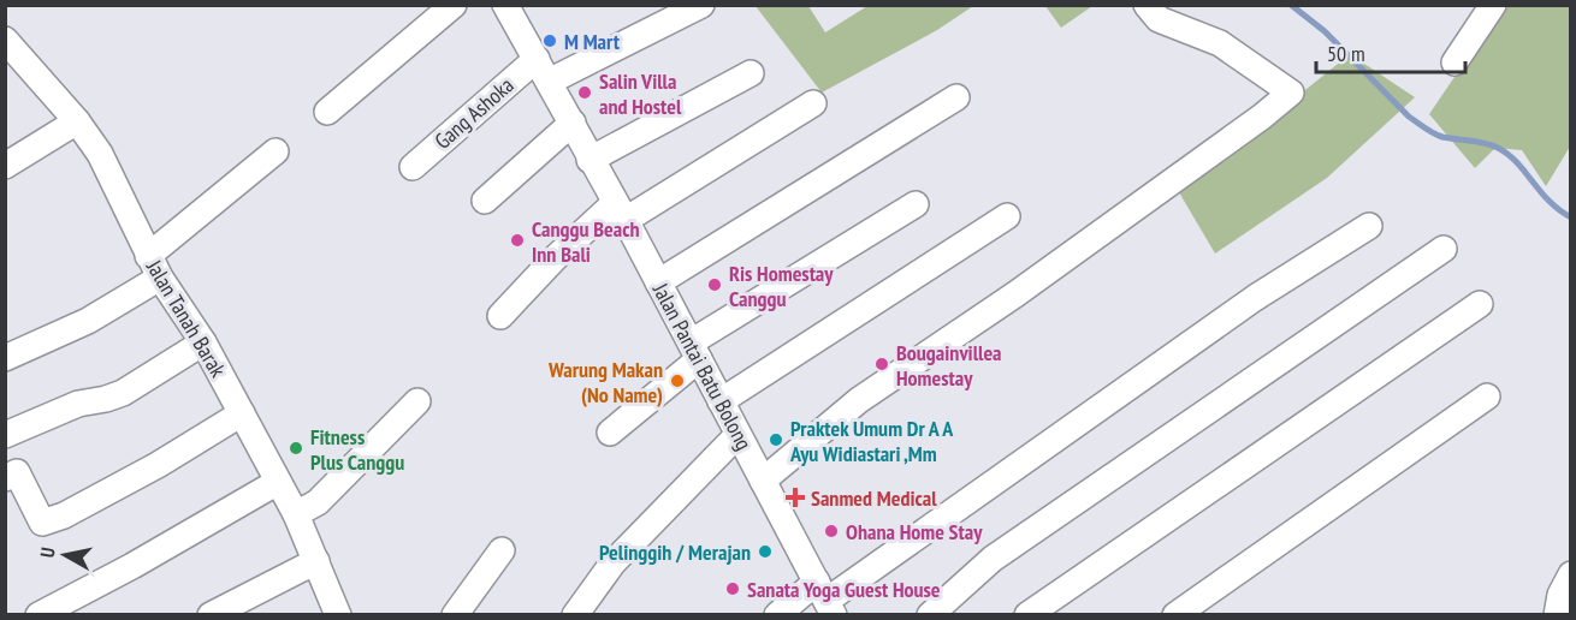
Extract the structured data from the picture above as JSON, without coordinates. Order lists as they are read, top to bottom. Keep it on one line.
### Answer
{"streets":{"street":["Gang Ashoka","Jalan Tanah Barak","Jalan Pantai Batu Bolong"]},"crossings":[["Gang Ashoka","Jalan Pantai Batu Bolong"]],"places":{"other":["M Mart","Salin Villa and Hostel","Canggu Beach Inn Bali","Ris Homestay Canggu","Bougainvillea Homestay","Warung Makan (No Name)","Praktek Umum Dr A A Ayu Widiastari ,Mm","Fitness Plus Canggu","Ohana Home Stay","Pelinggih / Merajan","Sanata Yoga Guest House"],"health":["Sanmed Medical"]},"scale_bar":"50 m","north":"left"}
